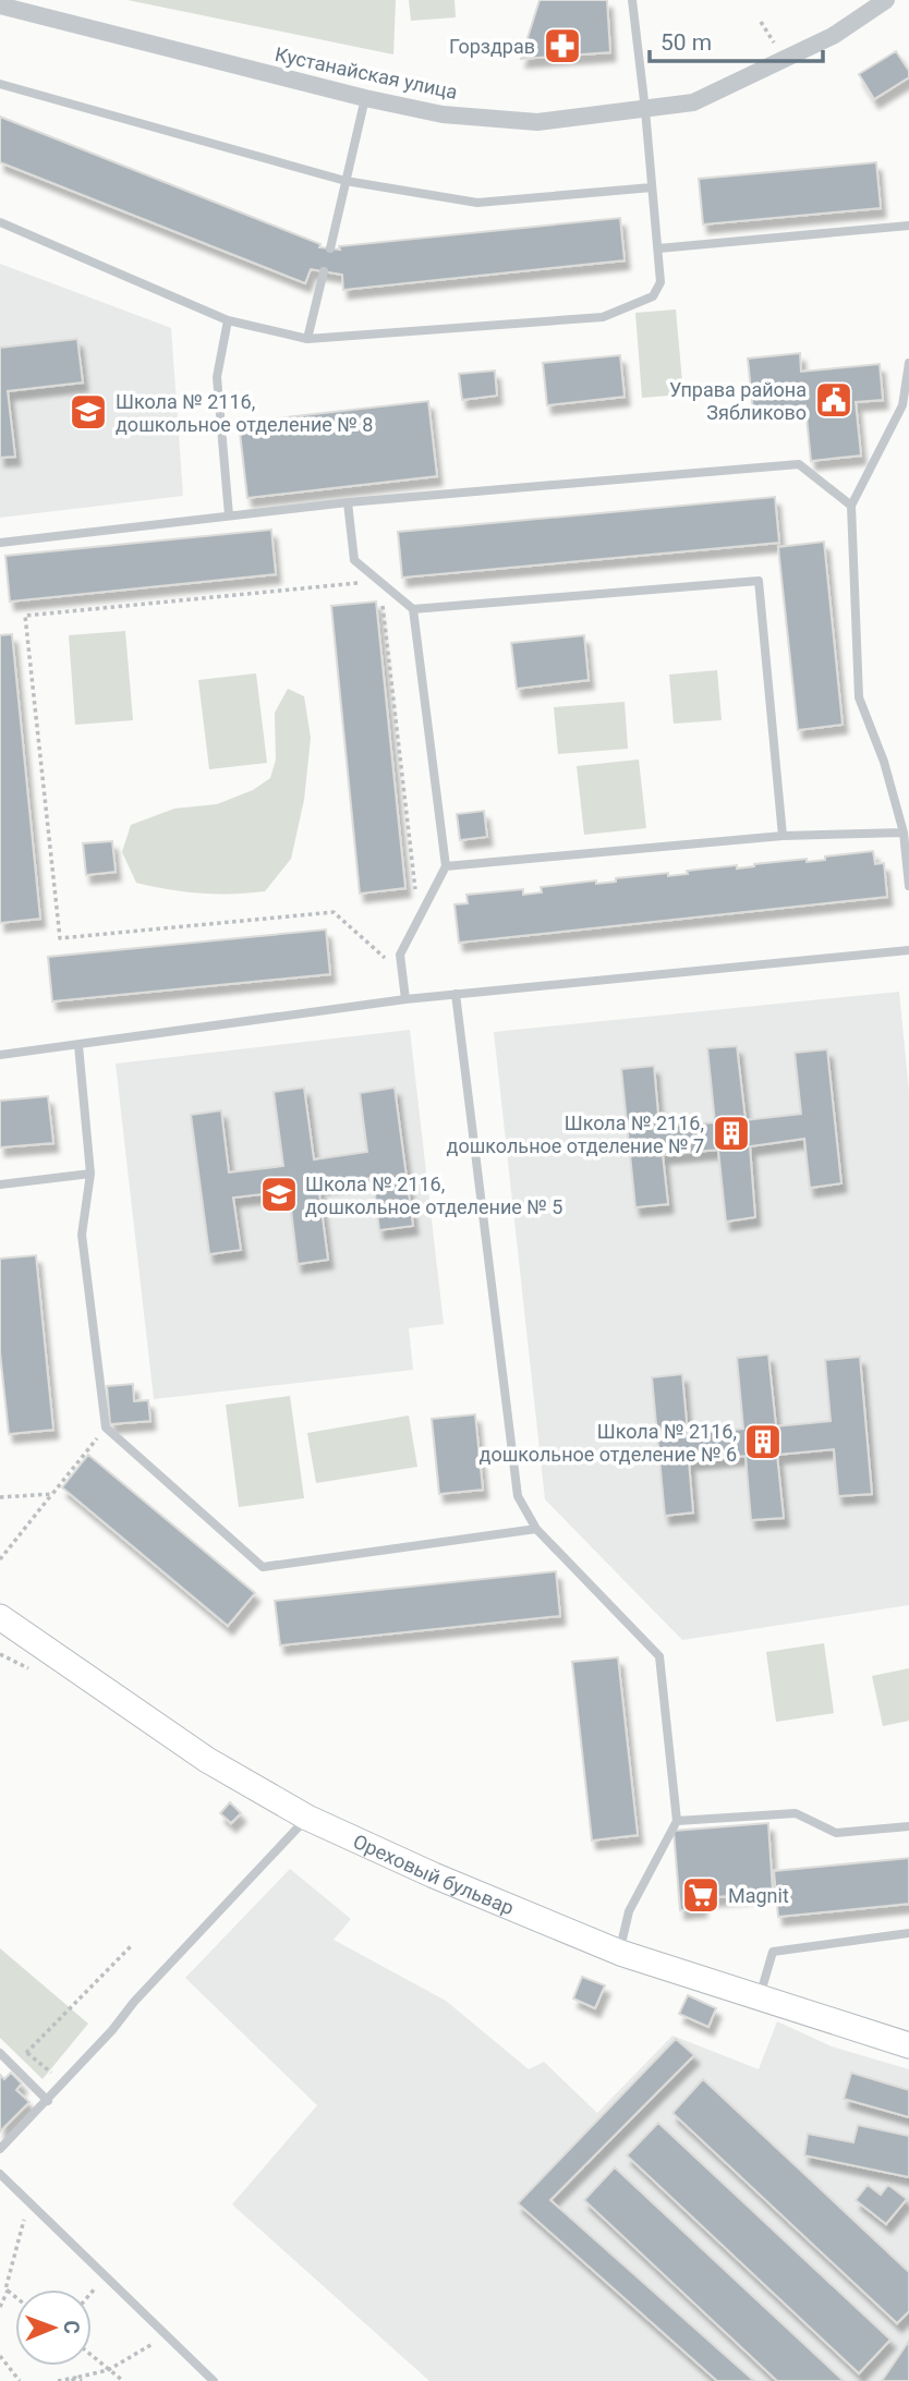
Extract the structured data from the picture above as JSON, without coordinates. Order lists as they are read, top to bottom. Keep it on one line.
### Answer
{"streets":{"street":["Кустанайская улица","Ореховый бульвар"]},"places":{"pharmacy":["Горздрав"],"public building":["Управа района Зябликово"],"school or university":["Школа № 2116, дошкольное отделение № 8","Школа № 2116, дошкольное отделение № 5"],"building":["Школа № 2116, дошкольное отделение № 7","Школа № 2116, дошкольное отделение № 6"],"supermarket":["Magnit"]},"scale_bar":"50 m","north":"right"}
